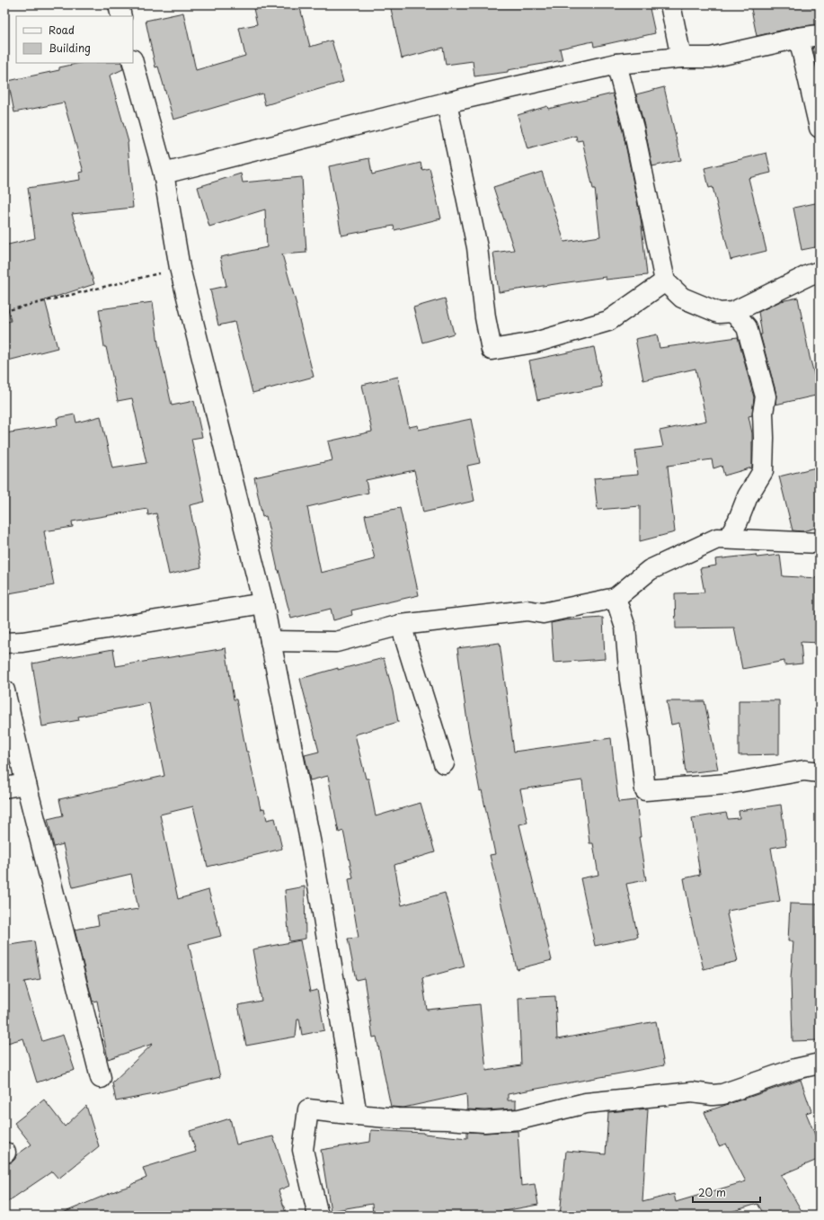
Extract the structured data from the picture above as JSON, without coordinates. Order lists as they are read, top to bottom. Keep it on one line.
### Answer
{"legend":["Road","Building"],"scale_bar":"20 m"}
